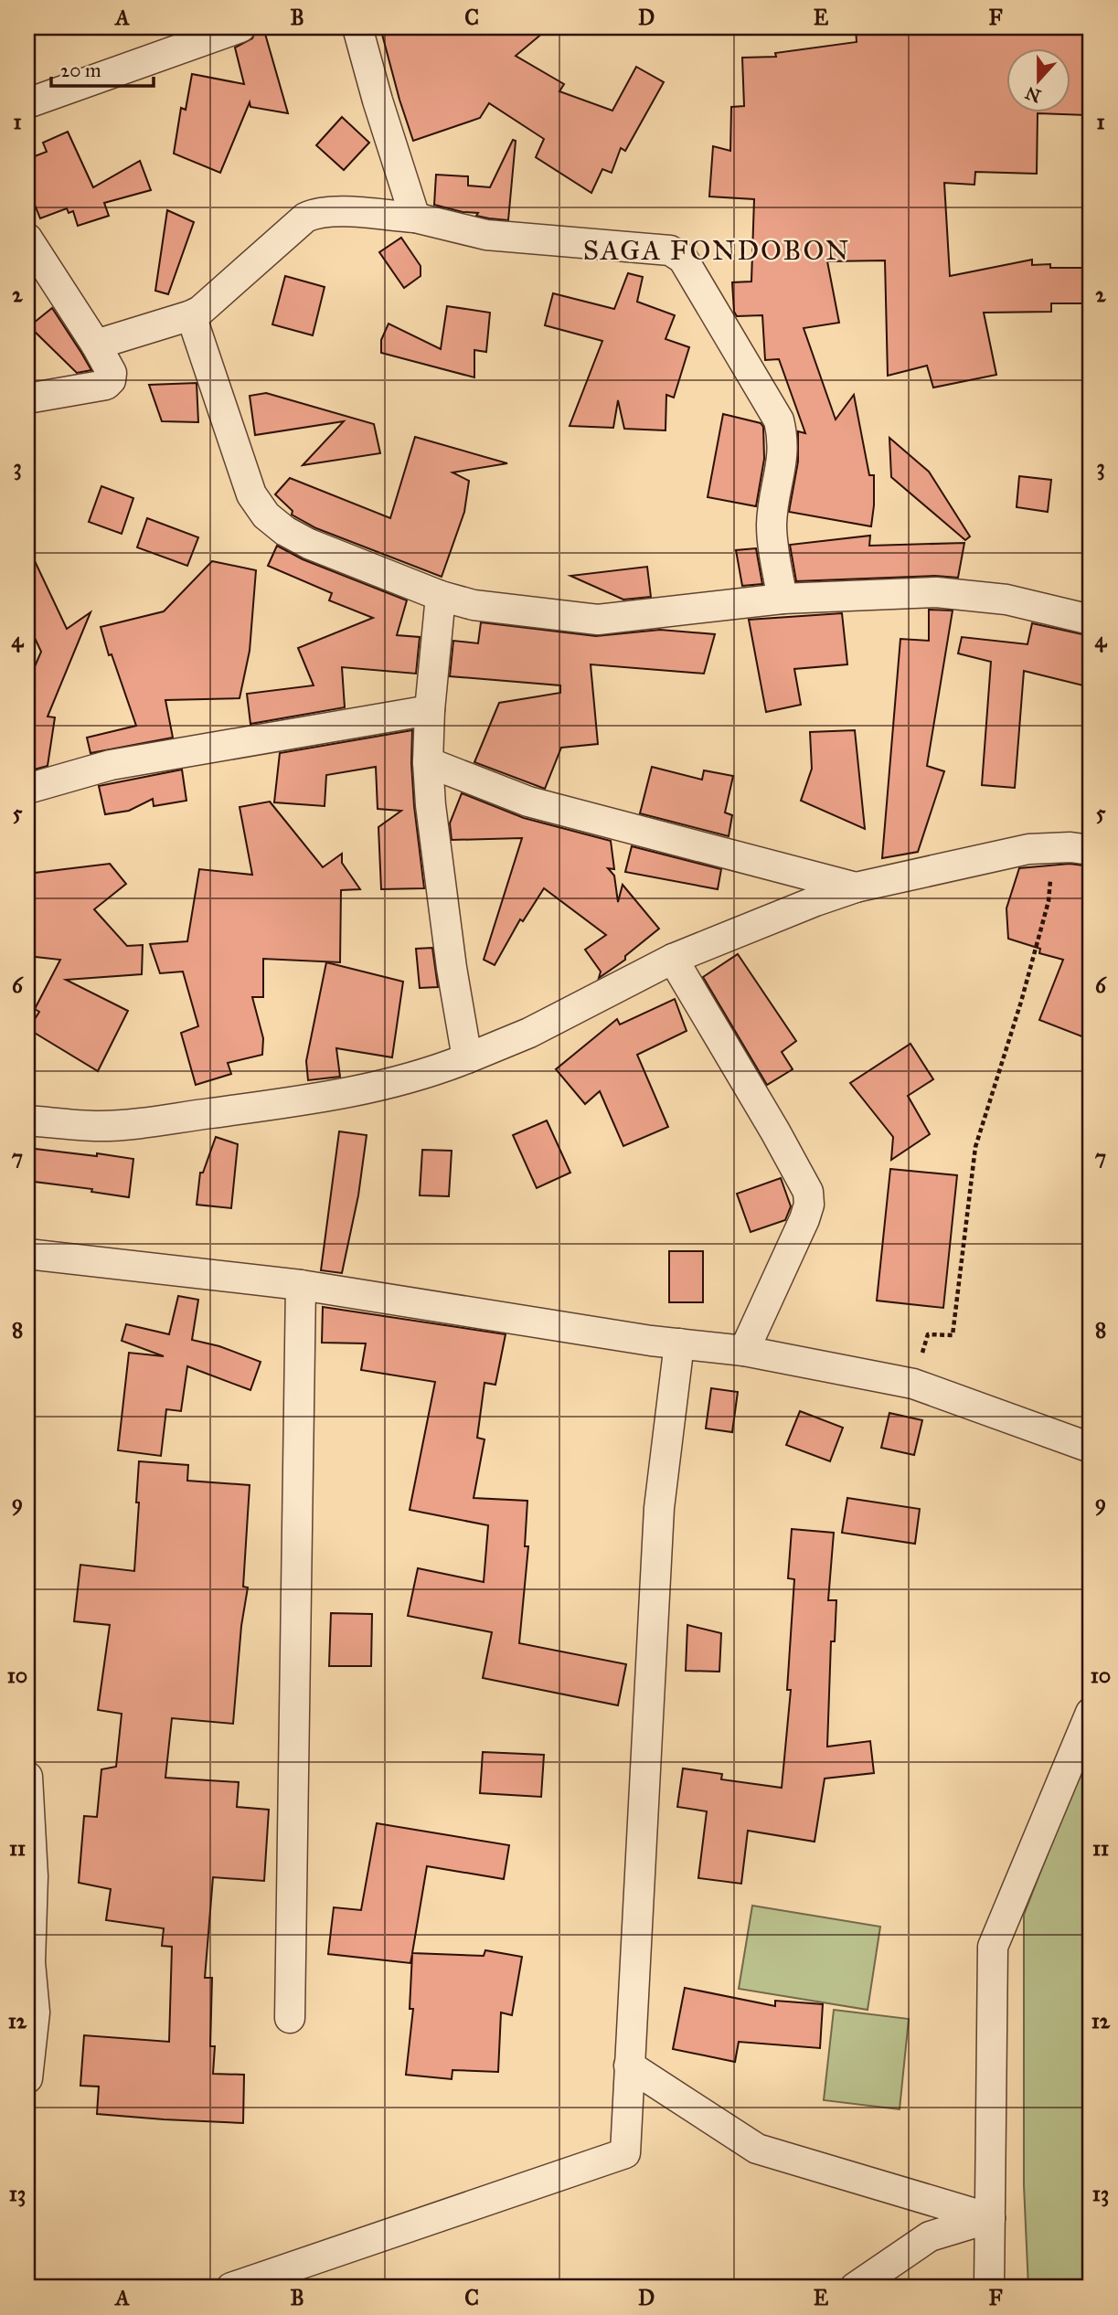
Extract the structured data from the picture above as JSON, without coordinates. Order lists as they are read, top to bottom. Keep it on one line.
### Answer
{"districts":["SAGA FONDOBON"],"scale_bar":"20 m","north":"bottom","grid":{"columns":["A","B","C","D","E","F"],"rows":["1","2","3","4","5","6","7","8","9","10","11","12","13"]}}
